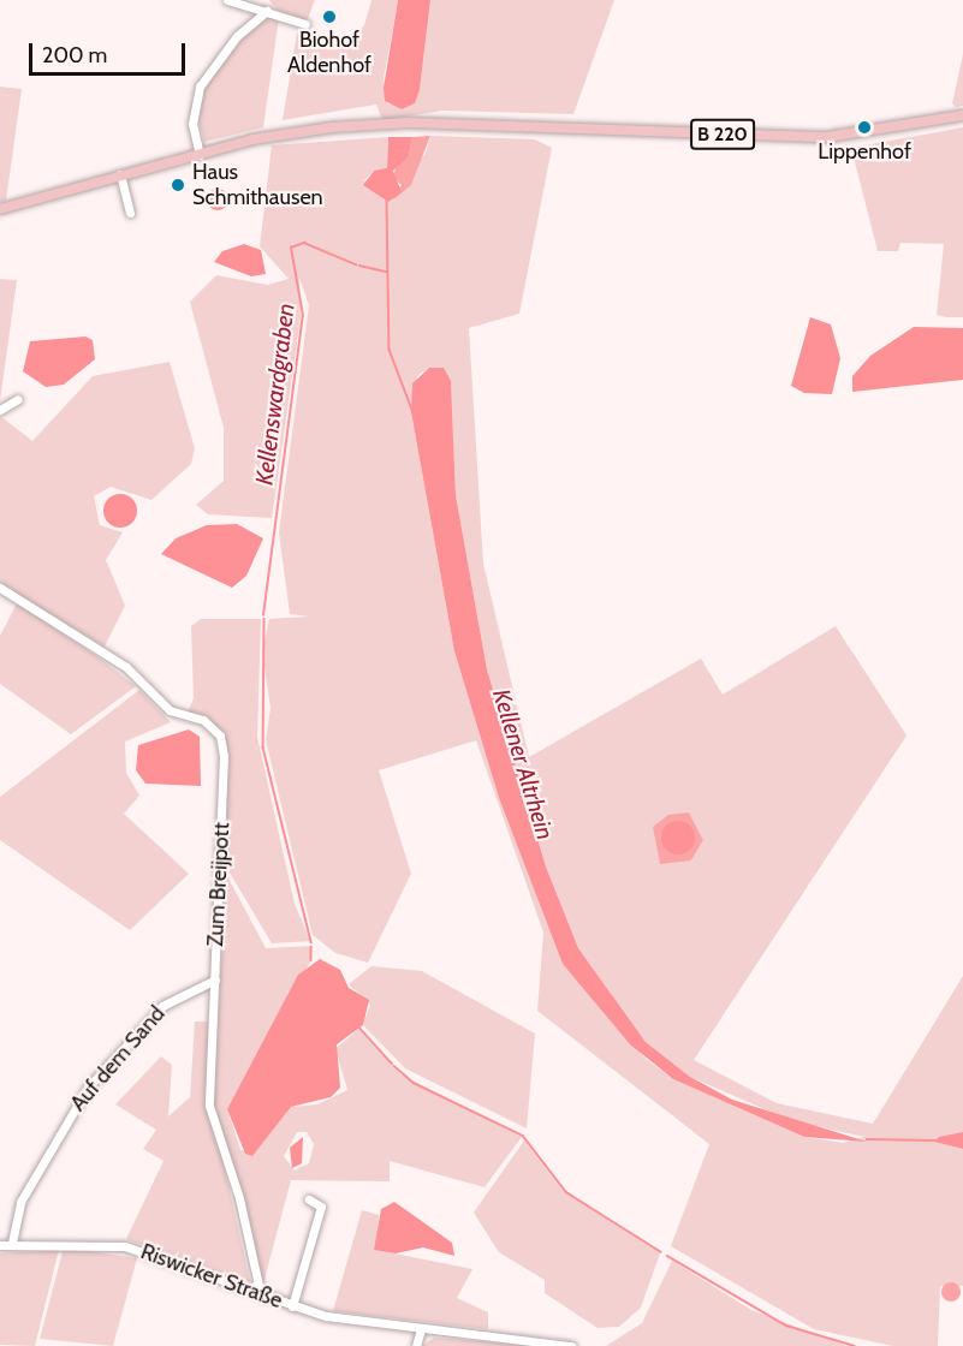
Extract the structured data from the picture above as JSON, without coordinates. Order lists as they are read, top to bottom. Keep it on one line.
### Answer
{"streets":{"main road":["B 220"],"street":["Zum Breijpott","Auf dem Sand","Riswicker Straße"]},"crossings":[["Zum Breijpott","Auf dem Sand"],["Zum Breijpott","Riswicker Straße"],["Auf dem Sand","Riswicker Straße"]],"water":["Kellenswardgraben","Kellener Altrhein"],"places":["Biohof Aldenhof","Lippenhof","Haus Schmithausen"],"scale_bar":"200 m"}
